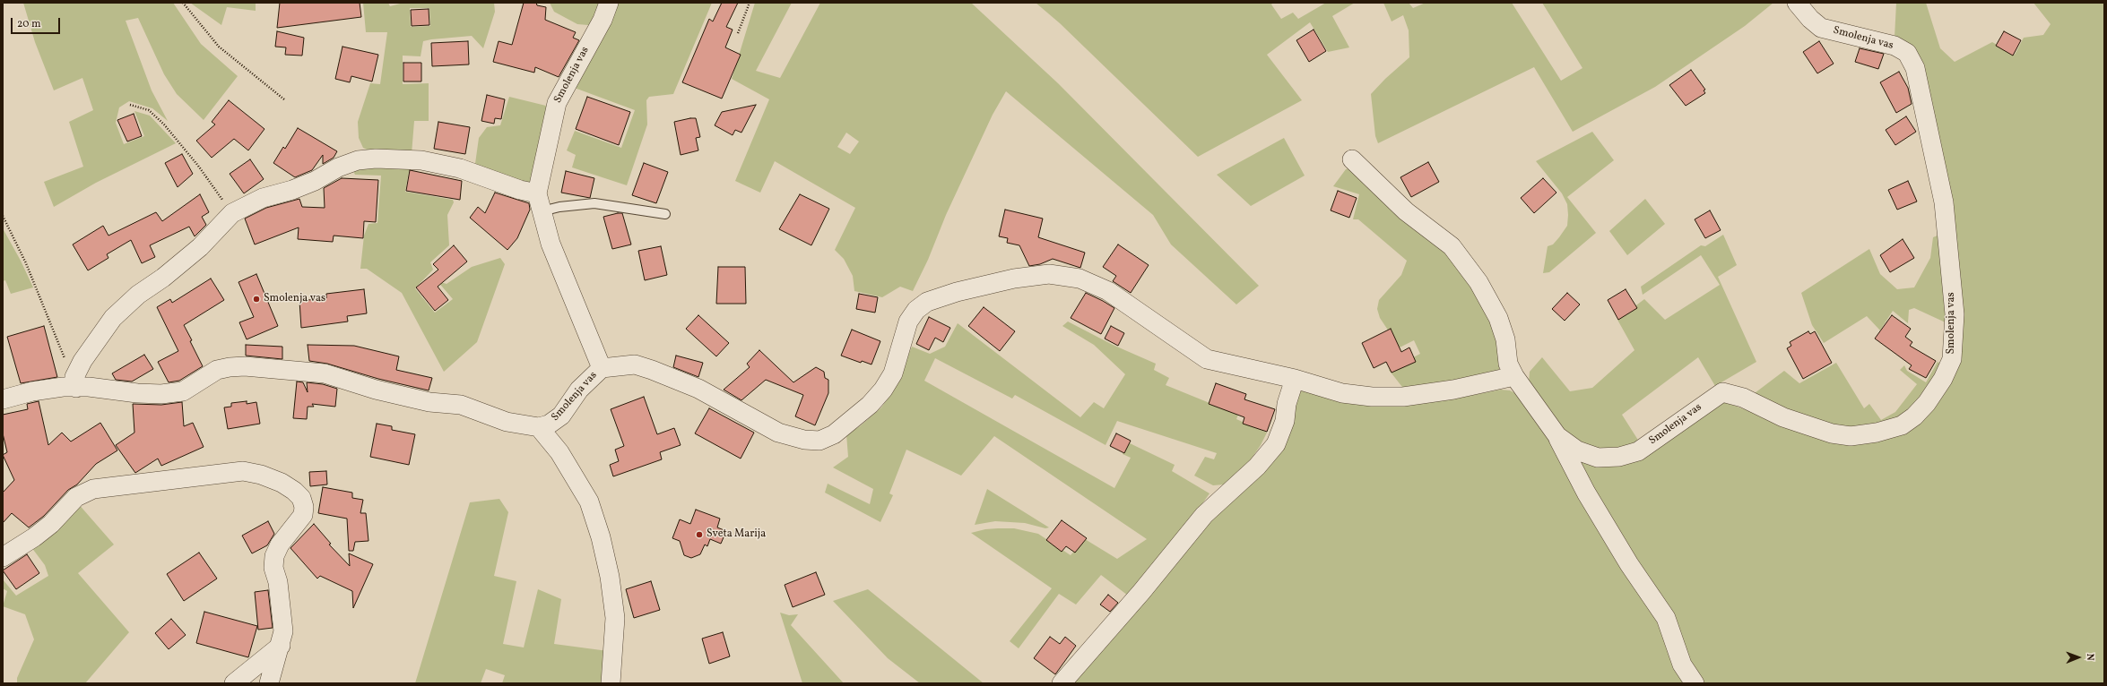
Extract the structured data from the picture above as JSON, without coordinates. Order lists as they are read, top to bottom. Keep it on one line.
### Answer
{"streets":{"street":["Smolenja vas"]},"places":["Smolenja vas","Sveta Marija"],"scale_bar":"20 m","north":"right"}
